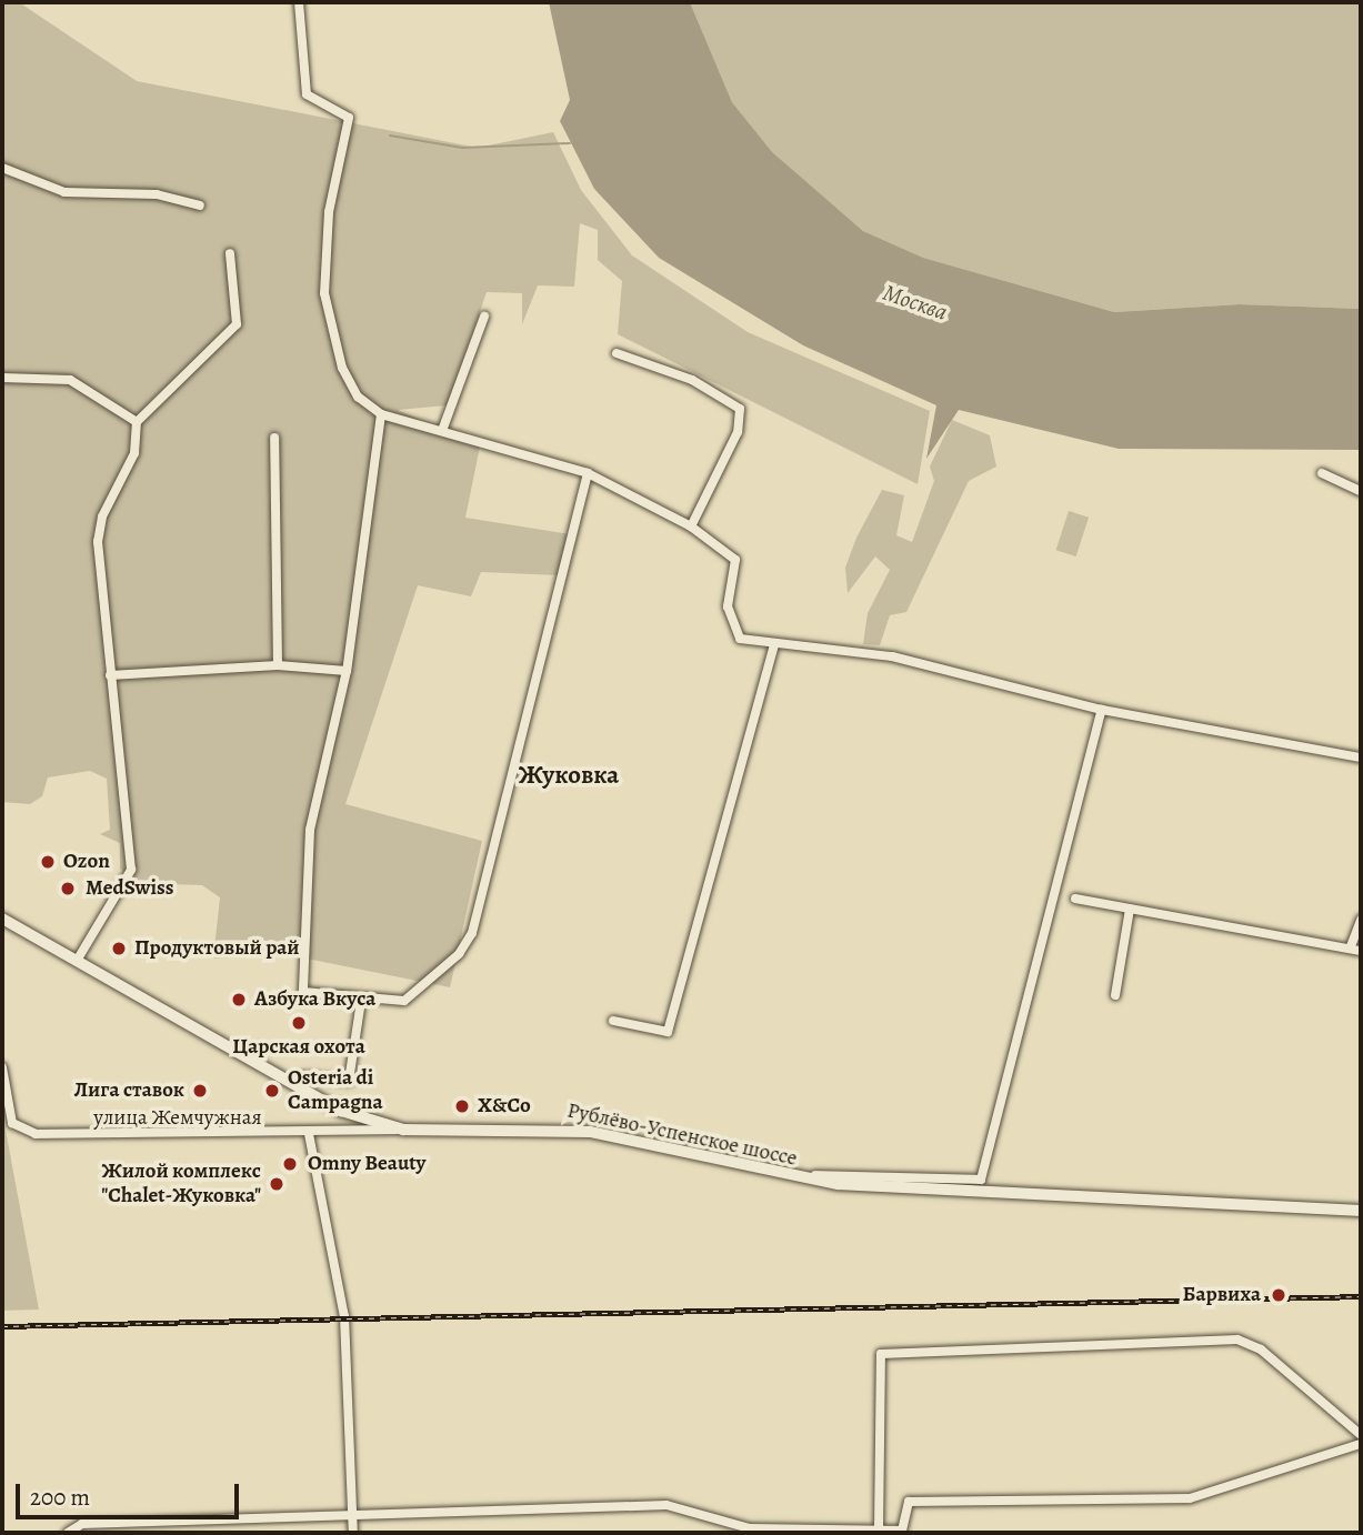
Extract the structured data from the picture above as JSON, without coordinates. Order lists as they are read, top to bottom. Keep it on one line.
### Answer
{"streets":{"main road":["Рублёво-Успенское шоссе"],"street":["улица Жемчужная"]},"crossings":[["улица Жемчужная","Рублёво-Успенское шоссе"]],"districts":["Жуковка"],"water":["Москва"],"places":["Ozon","MedSwiss","Продуктовый рай","Азбука Вкуса","Царская охота","Лига ставок","Osteria di Campagna","X&Co","Omny Beauty","Жилой комплекс \"Chalet-Жуковка\"","Барвиха"],"scale_bar":"200 m"}
